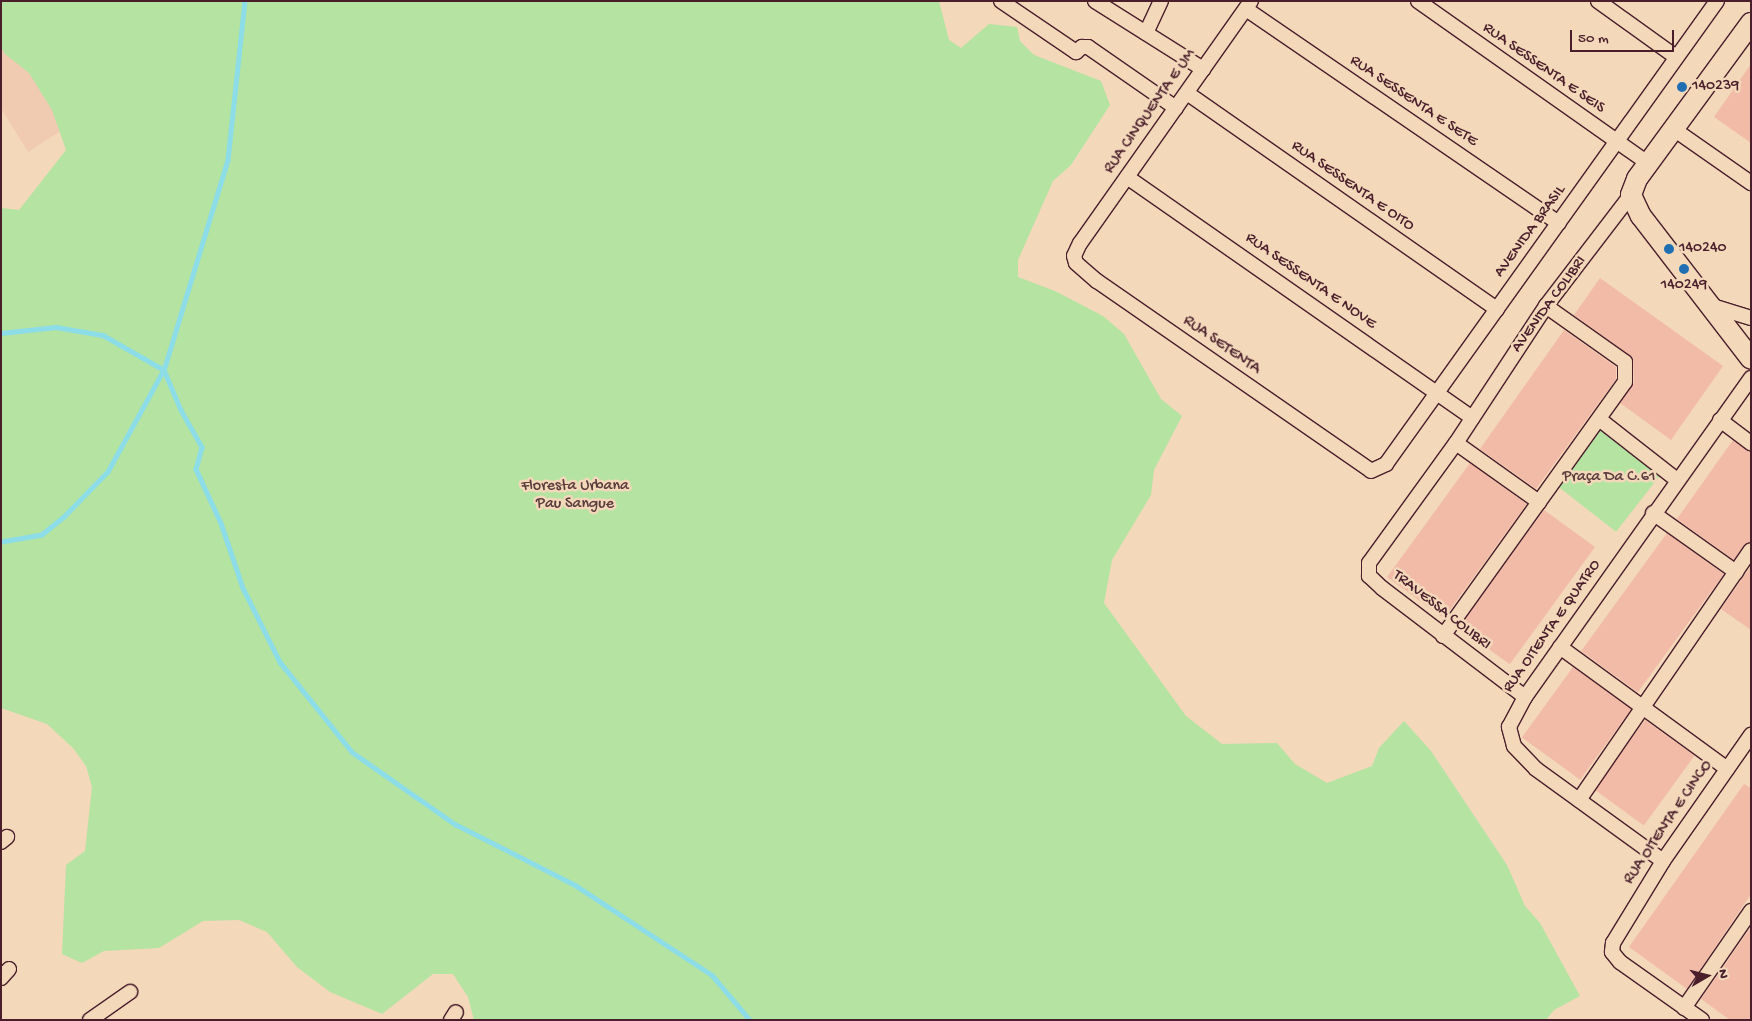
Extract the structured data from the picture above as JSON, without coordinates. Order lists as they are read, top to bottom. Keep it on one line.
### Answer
{"streets":{"main road":["AVENIDA COLIBRI"],"street":["RUA SESSENTA E SEIS","RUA SESSENTA E SETE","RUA CINQUENTA E UM","RUA SESSENTA E OITO","AVENIDA BRASIL","RUA SESSENTA E NOVE","RUA SETENTA","TRAVESSA COLIBRI","RUA OITENTA E QUATRO","RUA OITENTA E CINCO"]},"crossings":[["RUA SESSENTA E SEIS","AVENIDA BRASIL"],["RUA SESSENTA E SEIS","AVENIDA COLIBRI"],["RUA SESSENTA E SETE","RUA CINQUENTA E UM"],["RUA SESSENTA E SETE","AVENIDA BRASIL"],["RUA CINQUENTA E UM","RUA SESSENTA E OITO"],["RUA CINQUENTA E UM","RUA SESSENTA E NOVE"],["RUA CINQUENTA E UM","RUA SETENTA"],["RUA SESSENTA E OITO","AVENIDA BRASIL"],["AVENIDA BRASIL","RUA SESSENTA E NOVE"],["AVENIDA BRASIL","RUA SETENTA"],["RUA SESSENTA E NOVE","AVENIDA COLIBRI"],["RUA SESSENTA E NOVE","TRAVESSA COLIBRI"],["AVENIDA COLIBRI","TRAVESSA COLIBRI"],["TRAVESSA COLIBRI","RUA OITENTA E QUATRO"],["RUA OITENTA E QUATRO","RUA OITENTA E CINCO"]],"parks":["Praça Da C.61","Floresta Urbana Pau Sangue"],"places":["140239","140240","140249"],"scale_bar":"50 m","north":"right"}
